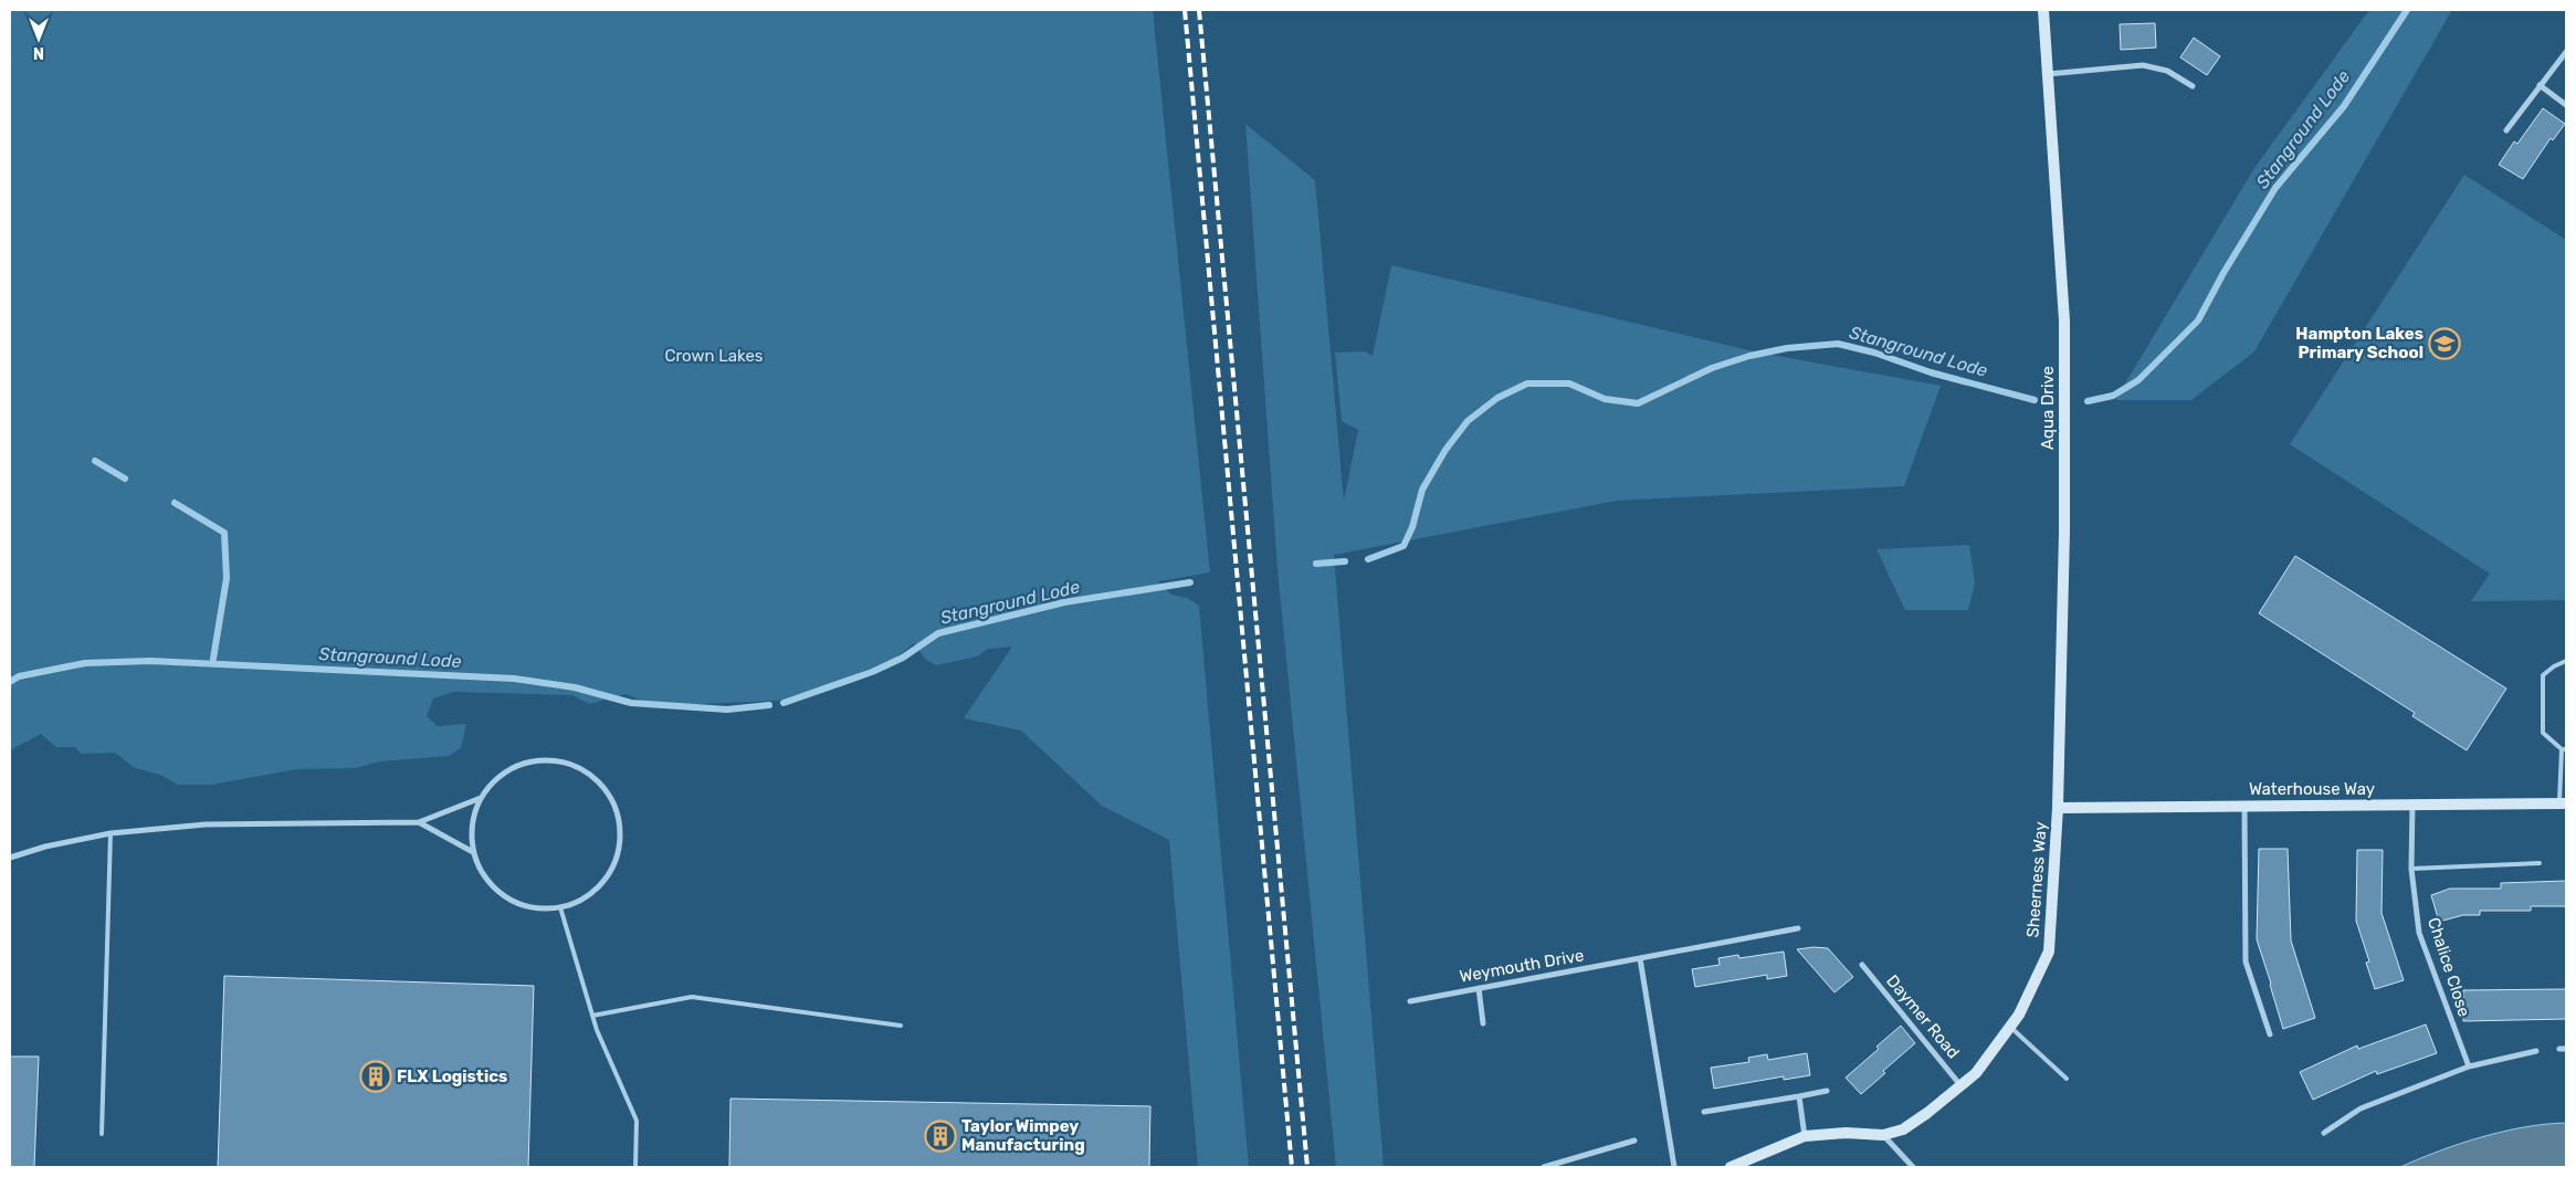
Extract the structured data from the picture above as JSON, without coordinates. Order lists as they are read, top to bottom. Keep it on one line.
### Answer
{"streets":{"street":["Aqua Drive","Waterhouse Way","Sheerness Way","Weymouth Drive","Chalice Close","Daymer Road"]},"crossings":[["Aqua Drive","Waterhouse Way"],["Aqua Drive","Sheerness Way"],["Waterhouse Way","Sheerness Way"],["Waterhouse Way","Chalice Close"],["Sheerness Way","Daymer Road"]],"water":["Stanground Lode"],"parks":["Crown Lakes"],"places":{"school or university":["Hampton Lakes Primary School"],"building":["FLX Logistics","Taylor Wimpey Manufacturing"]},"north":"bottom"}
